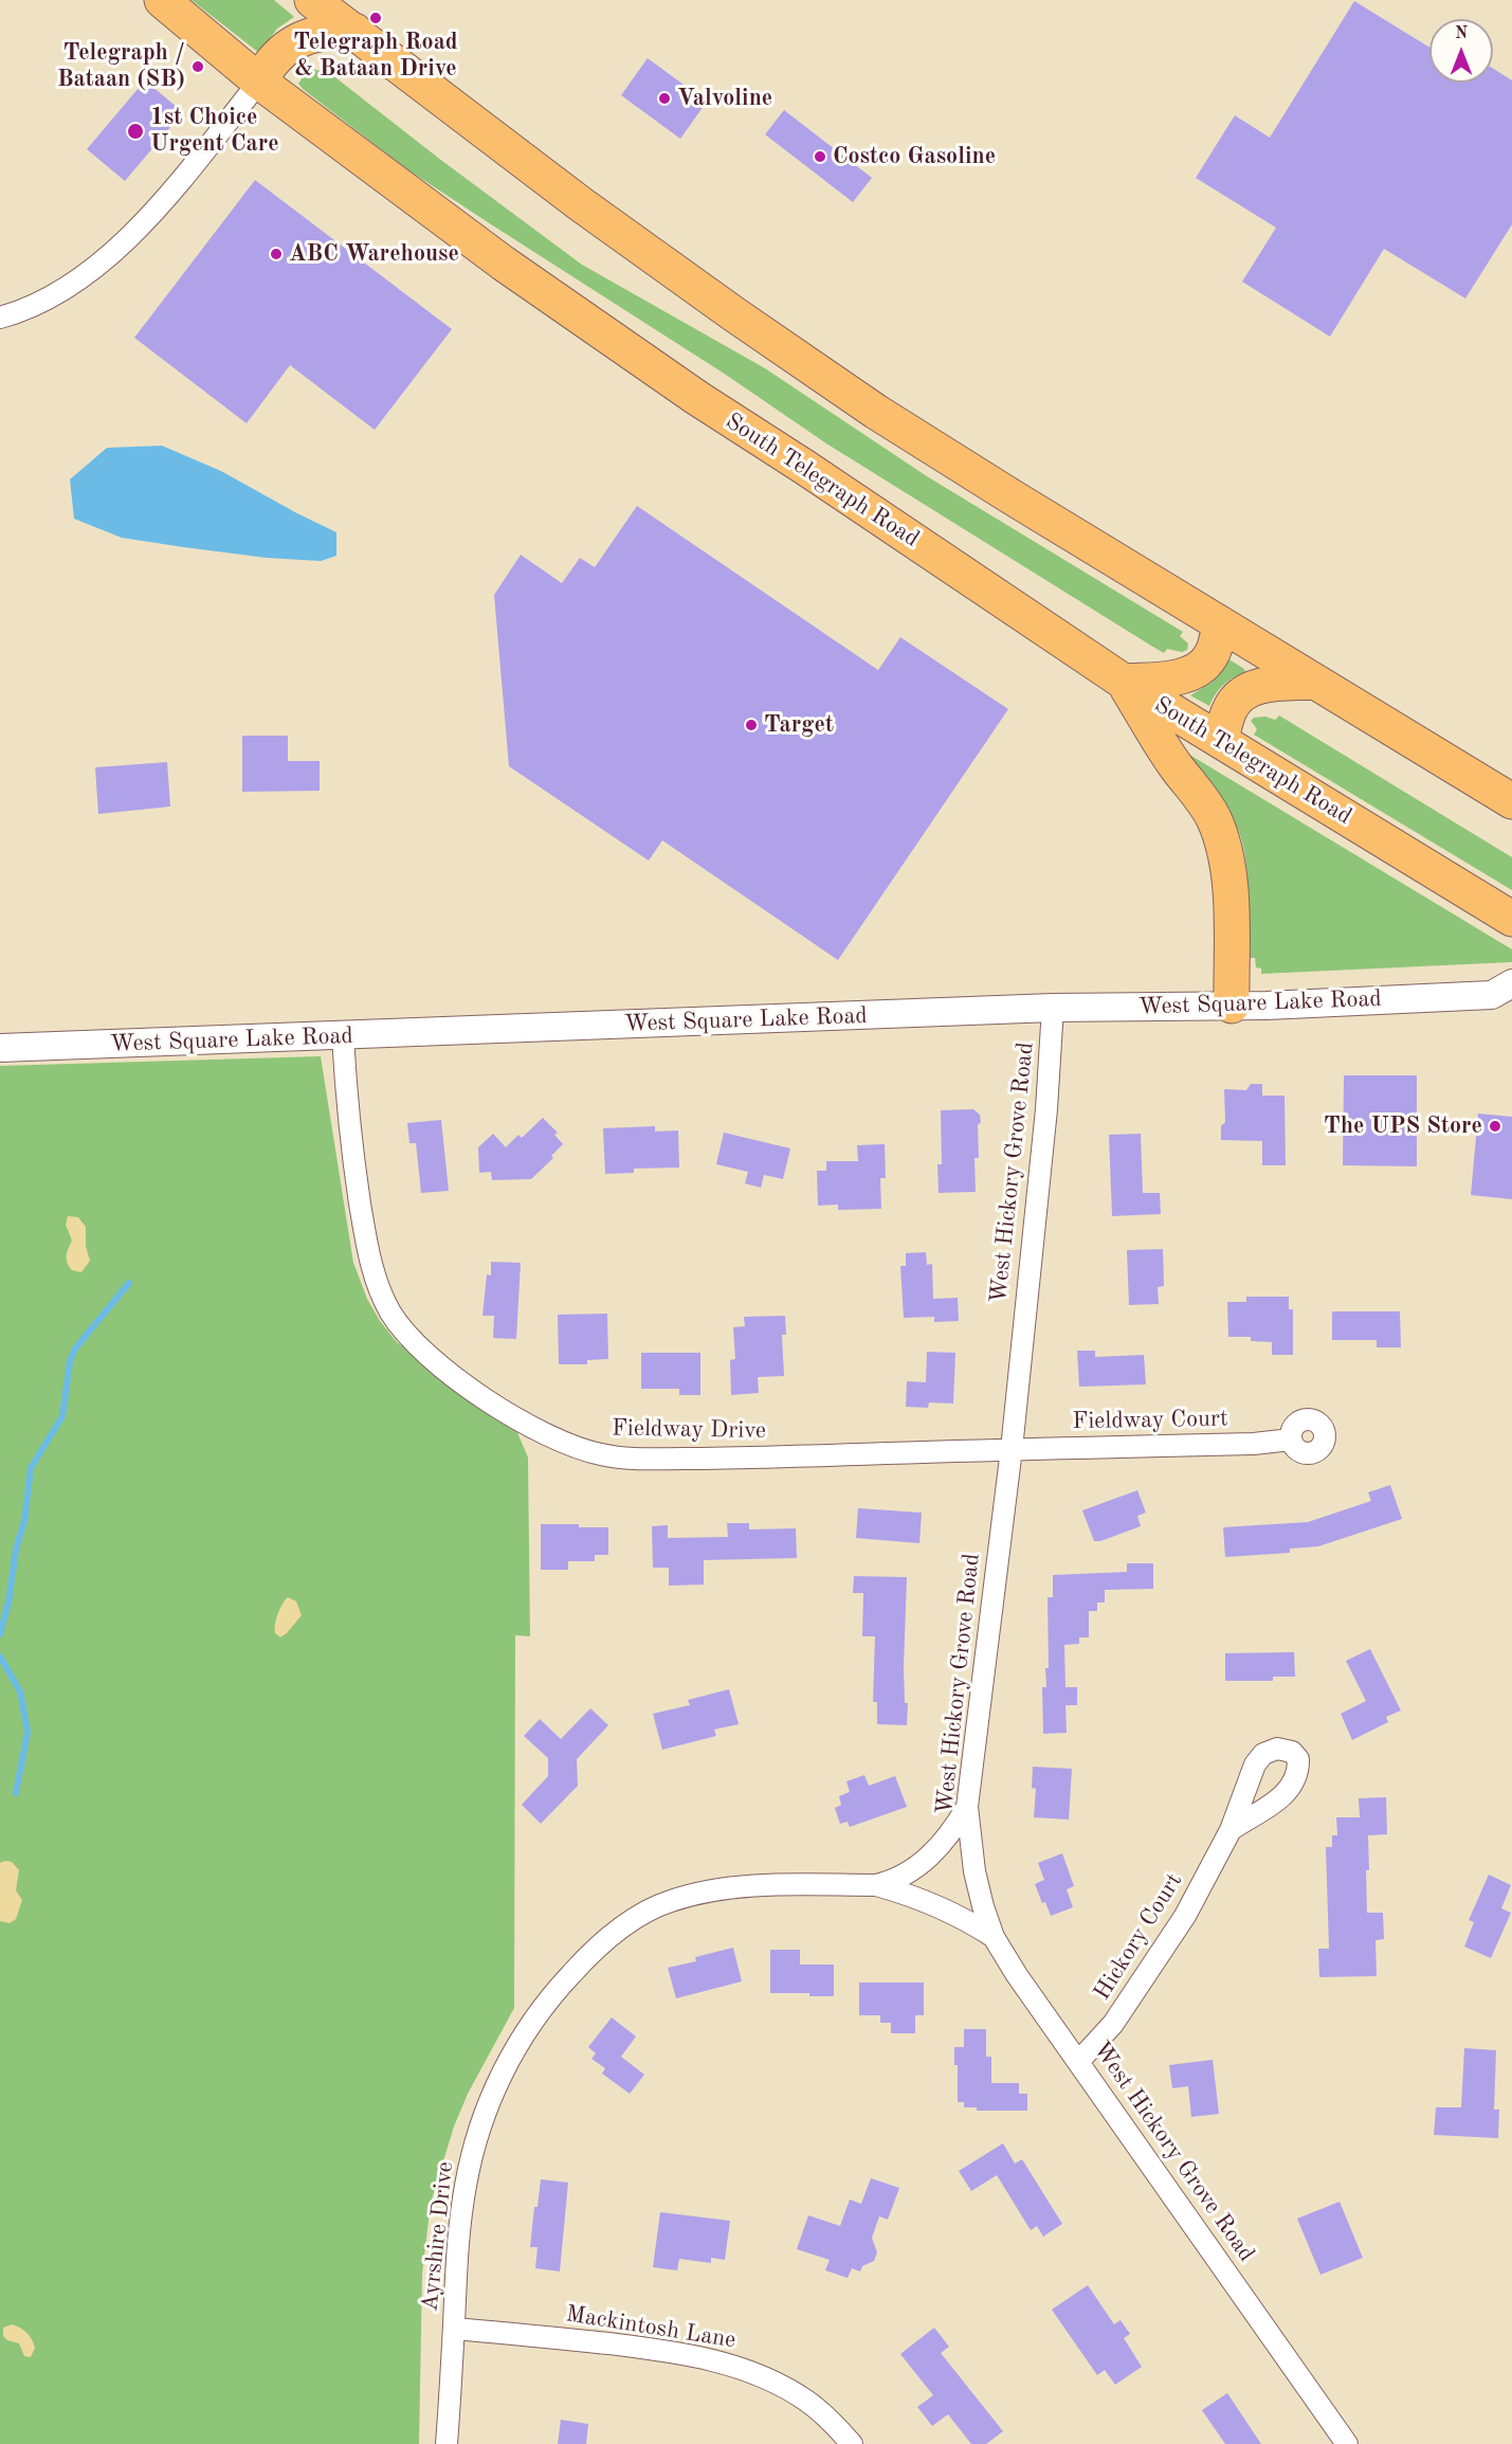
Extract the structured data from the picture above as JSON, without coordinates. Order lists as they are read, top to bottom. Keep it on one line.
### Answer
{"streets":{"highway":["South Telegraph Road"],"street":["West Square Lake Road","West Hickory Grove Road","Fieldway Court","Fieldway Drive","Hickory Court","Ayrshire Drive","Mackintosh Lane"]},"crossings":[["West Square Lake Road","West Hickory Grove Road"],["West Square Lake Road","Fieldway Drive"],["West Hickory Grove Road","Fieldway Court"],["West Hickory Grove Road","Fieldway Drive"],["West Hickory Grove Road","Hickory Court"],["West Hickory Grove Road","Ayrshire Drive"],["Fieldway Court","Fieldway Drive"],["Ayrshire Drive","Mackintosh Lane"]],"places":["Telegraph Road & Bataan Drive","Telegraph / Bataan (SB)","Valvoline","1st Choice Urgent Care","Costco Gasoline","ABC Warehouse","Target","The UPS Store"],"north":"top"}
